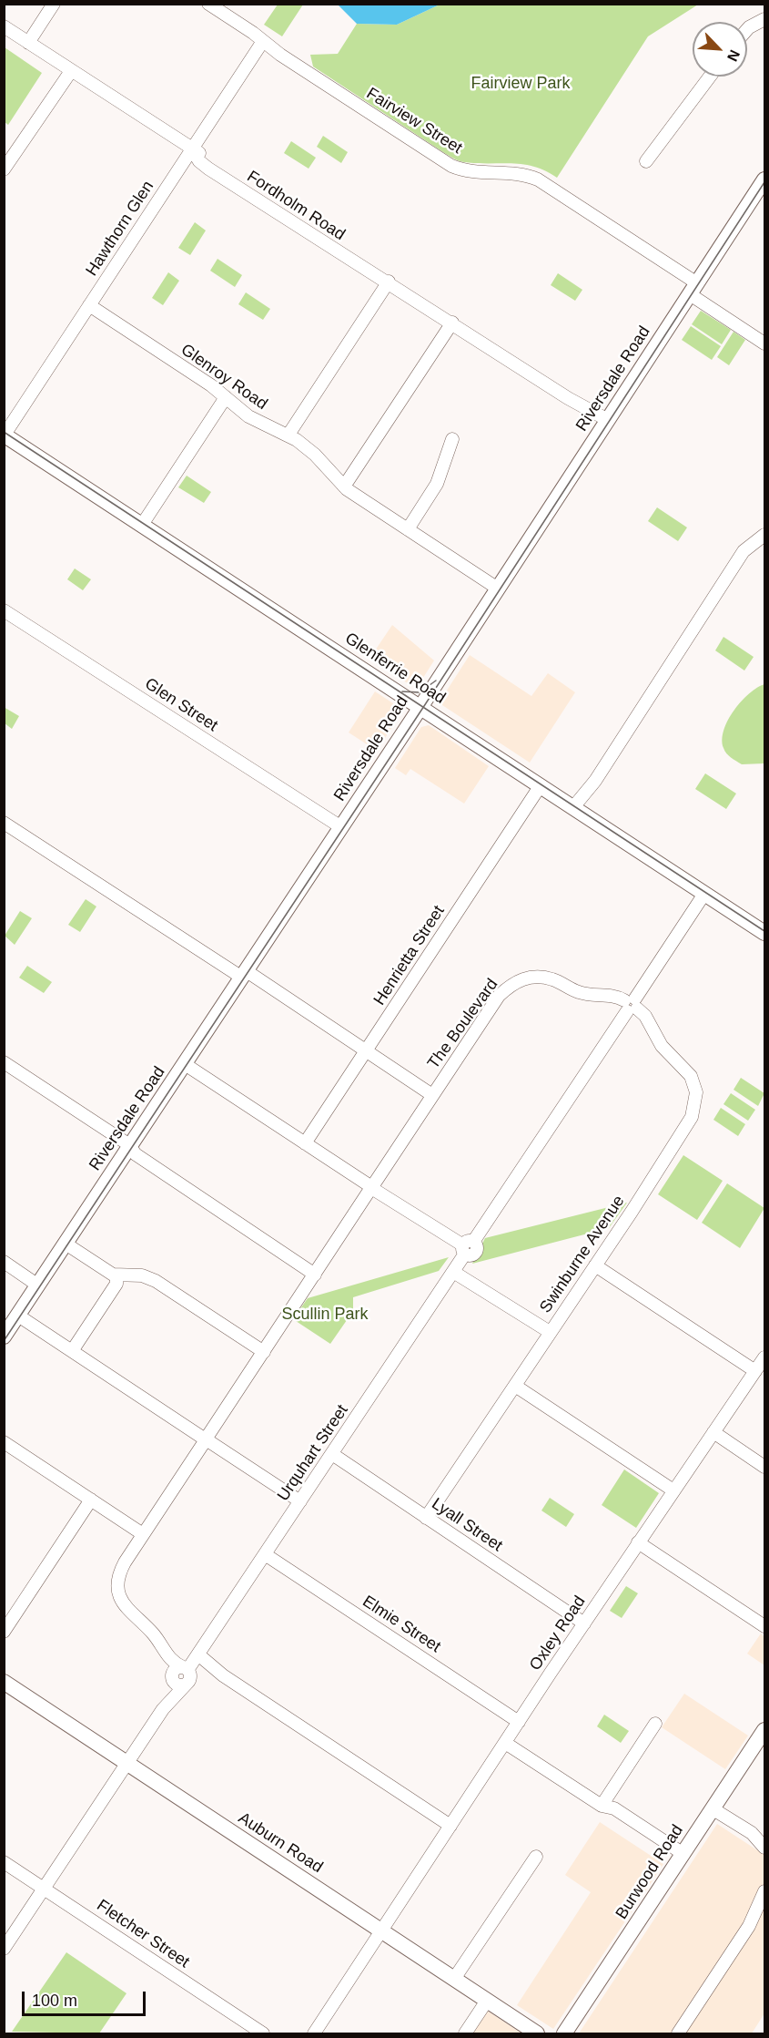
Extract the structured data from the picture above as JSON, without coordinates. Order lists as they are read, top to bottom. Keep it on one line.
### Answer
{"streets":{"main road":["Riversdale Road","Glenferrie Road","Auburn Road","Burwood Road"],"street":["Fairview Street","Fordholm Road","Hawthorn Glen","Glenroy Road","Glen Street","Henrietta Street","The Boulevard","Swinburne Avenue","Urquhart Street","Lyall Street","Elmie Street","Oxley Road","Fletcher Street"]},"crossings":[["Fairview Street","Hawthorn Glen"],["Fairview Street","Riversdale Road"],["Fordholm Road","Hawthorn Glen"],["Fordholm Road","Riversdale Road"],["Hawthorn Glen","Glenroy Road"],["Hawthorn Glen","Glenferrie Road"],["Glenroy Road","Riversdale Road"],["Riversdale Road","Glenferrie Road"],["Riversdale Road","Glen Street"],["Glenferrie Road","Henrietta Street"],["Glenferrie Road","Urquhart Street"],["The Boulevard","Swinburne Avenue"],["The Boulevard","Urquhart Street"],["Swinburne Avenue","Urquhart Street"],["Swinburne Avenue","Lyall Street"],["Urquhart Street","Lyall Street"],["Urquhart Street","Elmie Street"],["Urquhart Street","Auburn Road"],["Urquhart Street","Fletcher Street"],["Lyall Street","Oxley Road"],["Elmie Street","Oxley Road"],["Oxley Road","Auburn Road"]],"parks":["Fairview Park","Scullin Park"],"scale_bar":"100 m","north":"bottom right"}
